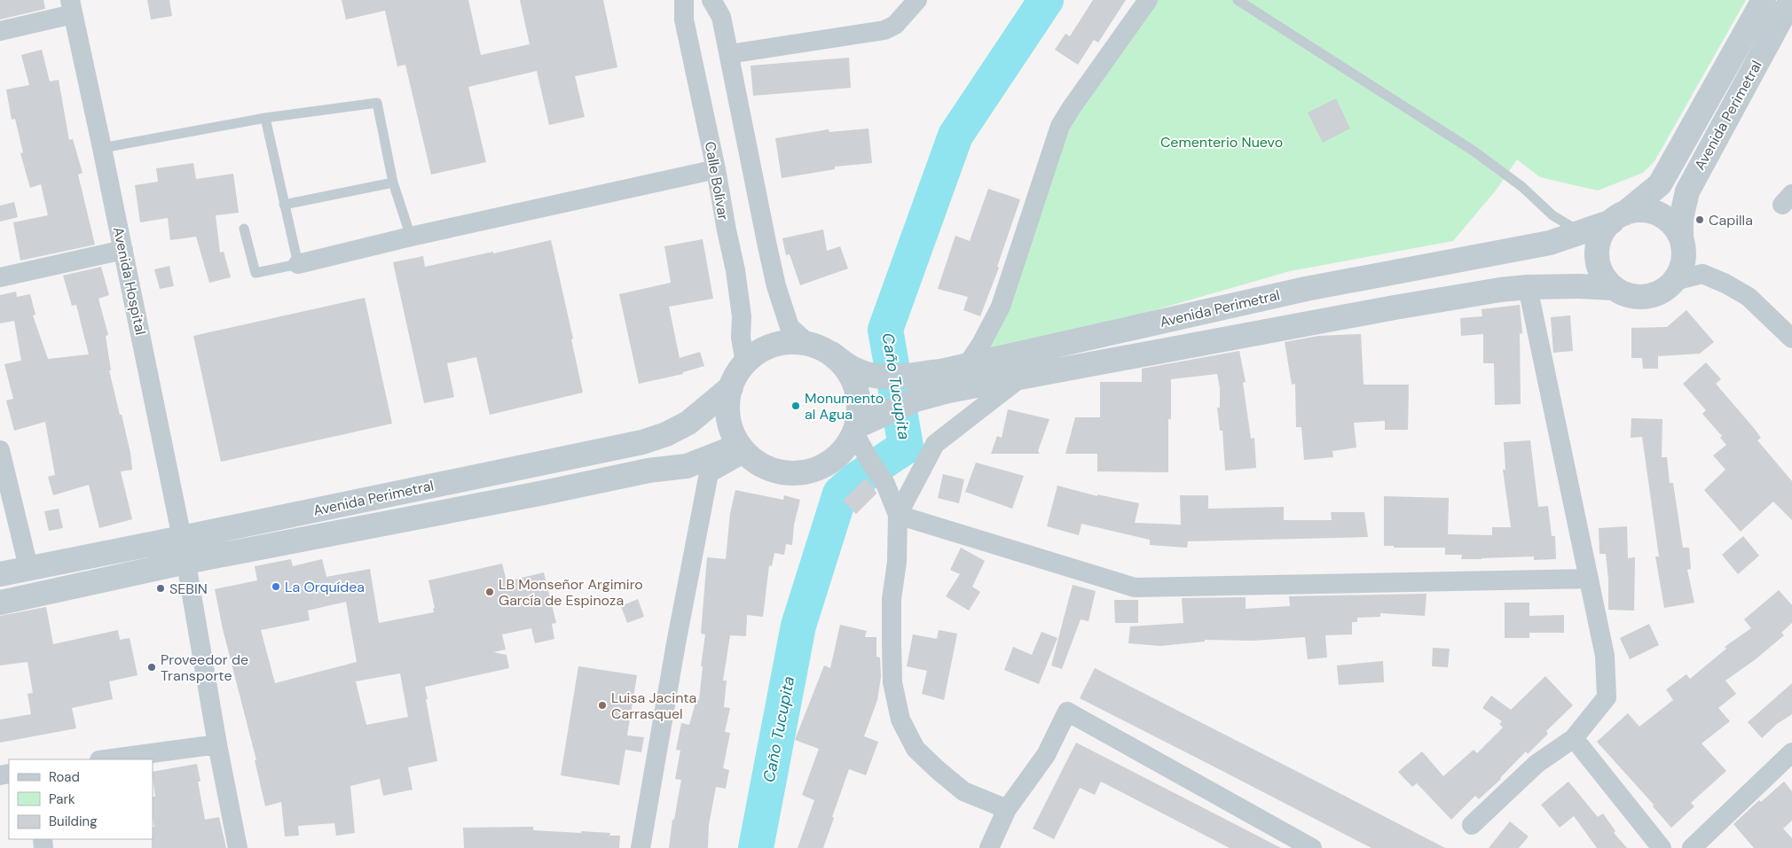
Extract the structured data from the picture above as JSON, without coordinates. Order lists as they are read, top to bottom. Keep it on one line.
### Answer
{"streets":{"street":["Avenida Perimetral","Calle Bolívar","Avenida Hospital"]},"crossings":[["Avenida Perimetral","Calle Bolívar"],["Avenida Perimetral","Avenida Hospital"]],"water":["Caño Tucupita"],"parks":["Cementerio Nuevo"],"places":["Capilla","Monumento al Agua","La Orquídea","SEBIN","LB Monseñor Argimiro García de Espinoza","Proveedor de Transporte","Luisa Jacinta Carrasquel"],"legend":["Road","Park","Building"]}
